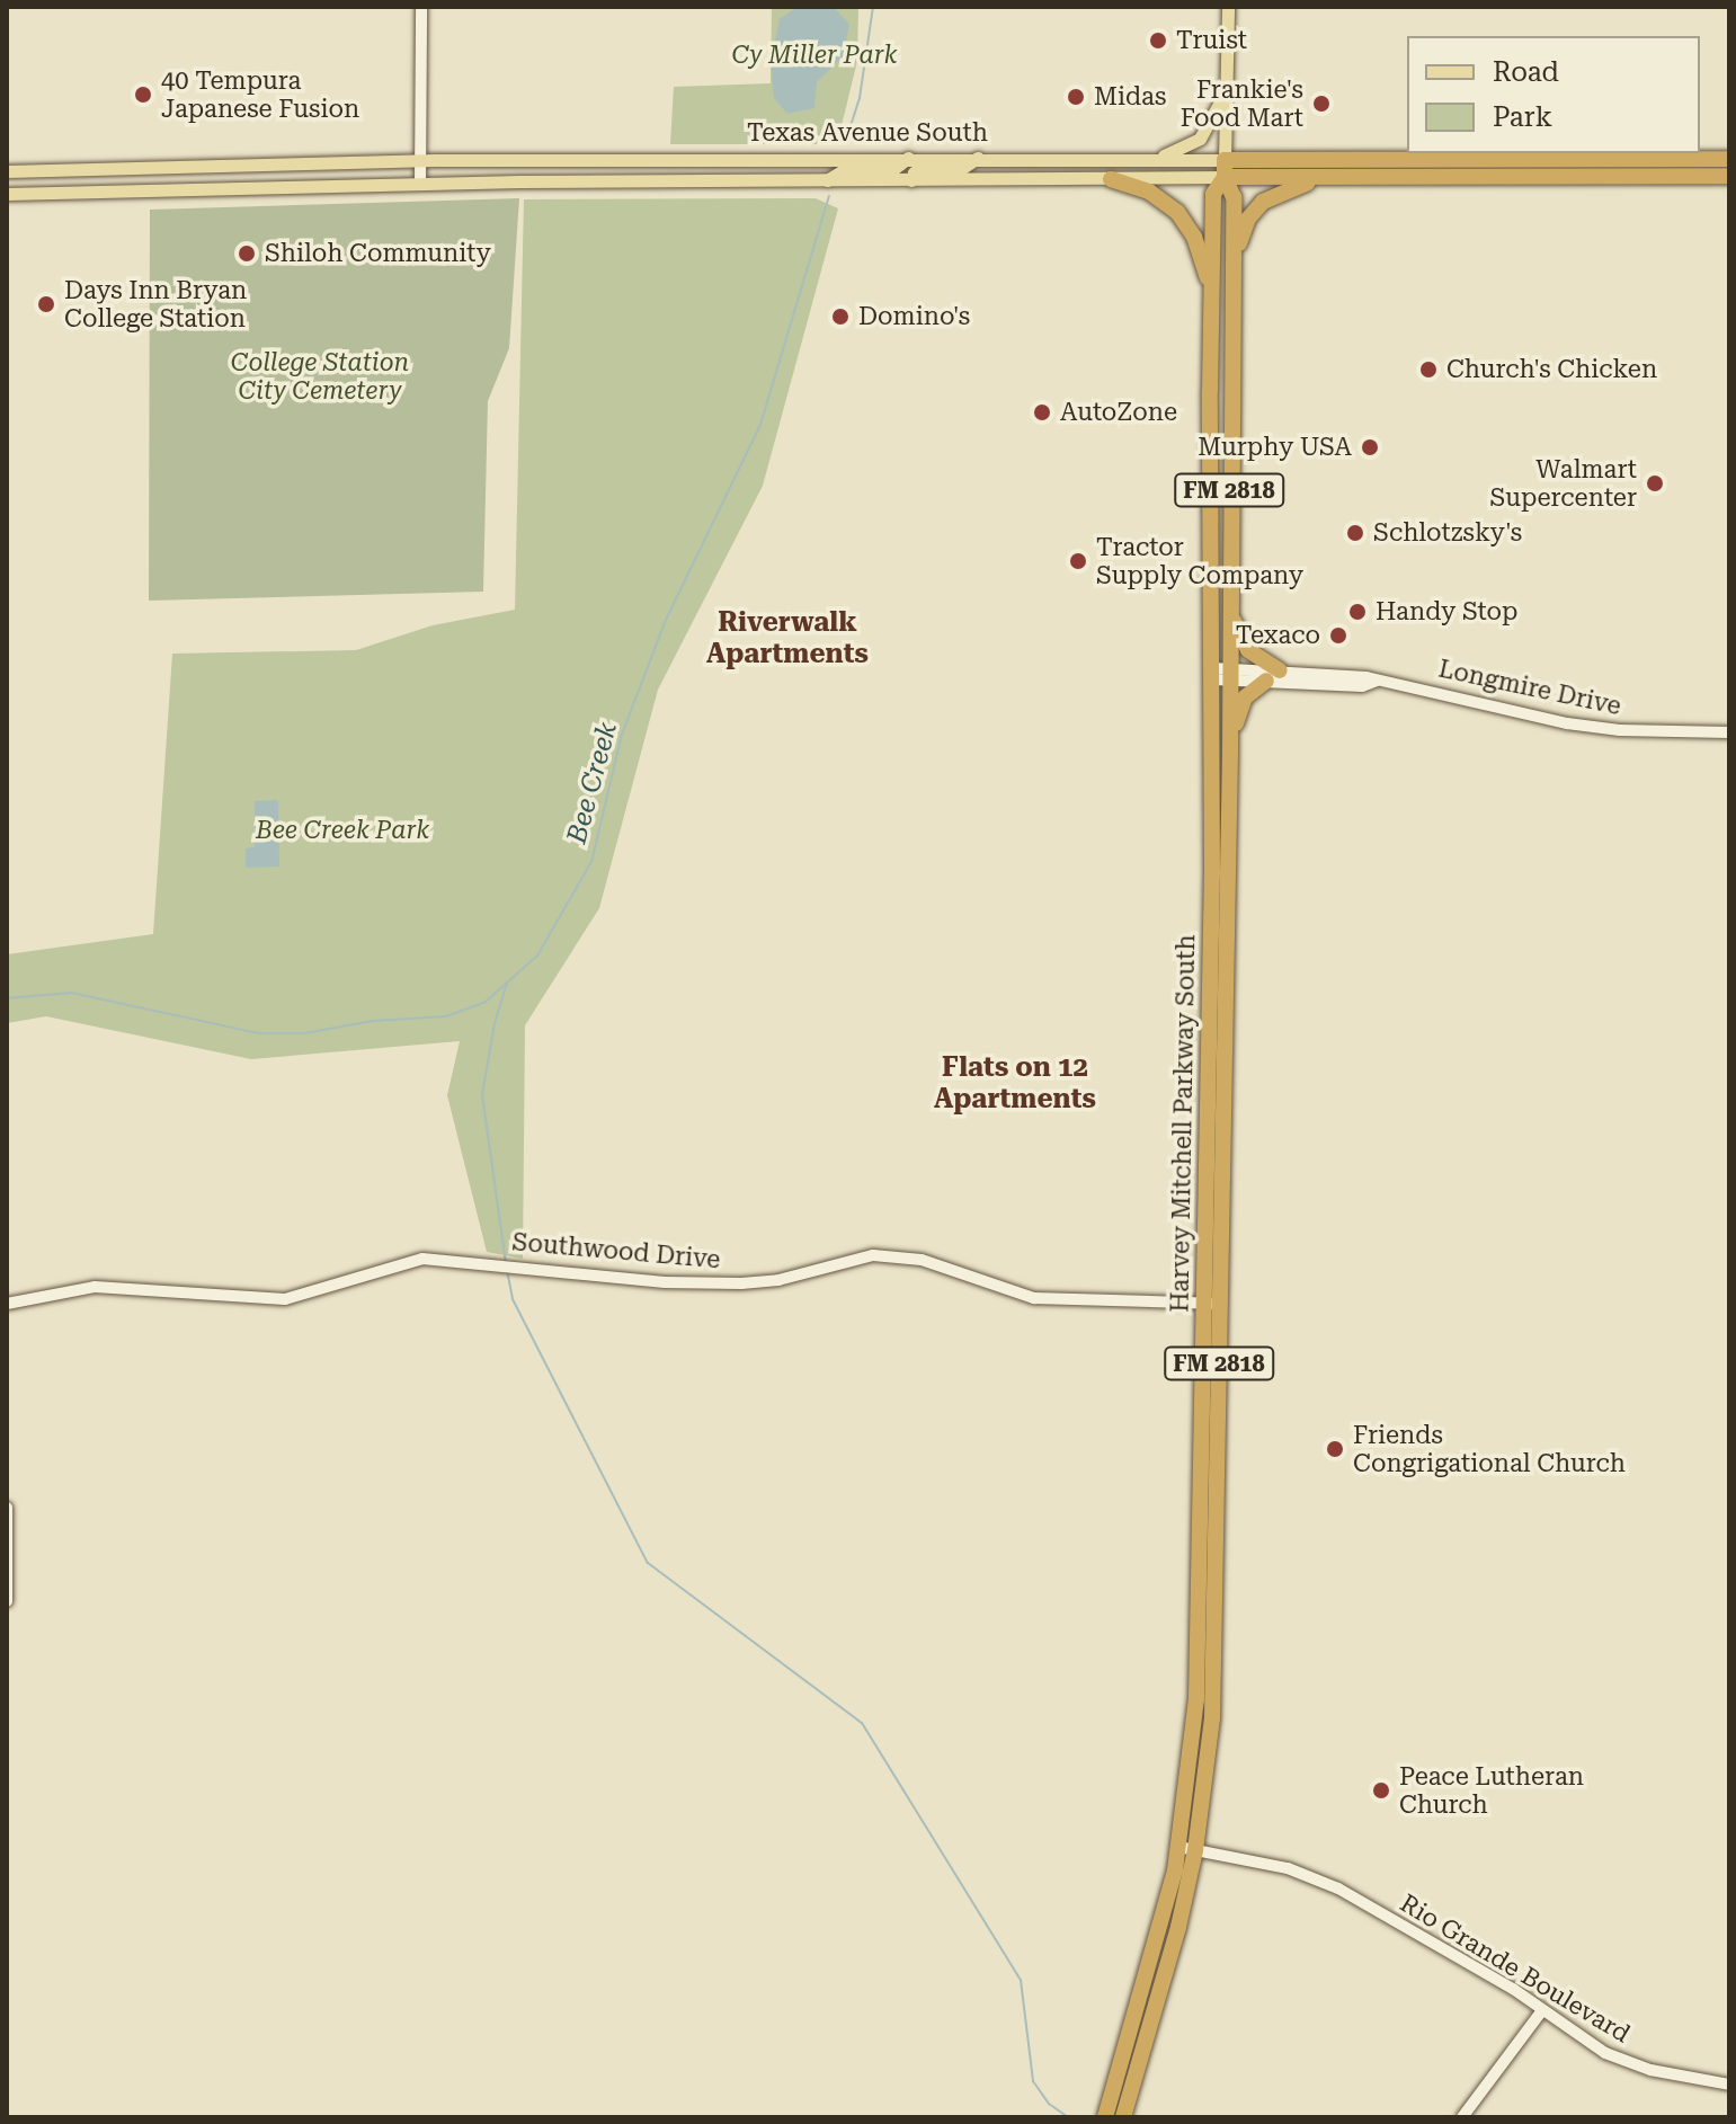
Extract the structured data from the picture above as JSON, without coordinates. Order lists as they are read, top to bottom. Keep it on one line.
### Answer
{"streets":{"highway":["Texas Avenue South","FM 2818","Harvey Mitchell Parkway South"],"street":["Longmire Drive","Southwood Drive","Rio Grande Boulevard"]},"crossings":[["Texas Avenue South","Harvey Mitchell Parkway South"],["Longmire Drive","Harvey Mitchell Parkway South"],["Harvey Mitchell Parkway South","Southwood Drive"],["Harvey Mitchell Parkway South","Rio Grande Boulevard"]],"districts":["Riverwalk Apartments","Flats on 12 Apartments"],"water":["Bee Creek"],"parks":["Cy Miller Park","College Station City Cemetery","Bee Creek Park"],"places":["Truist","40 Tempura Japanese Fusion","Midas","Frankie's Food Mart","Shiloh Community","Days Inn Bryan College Station","Domino's","Church's Chicken","AutoZone","Murphy USA","Walmart Supercenter","Schlotzsky's","Tractor Supply Company","Handy Stop","Texaco","Friends Congrigational Church","Peace Lutheran Church"],"legend":["Road","Park"]}
